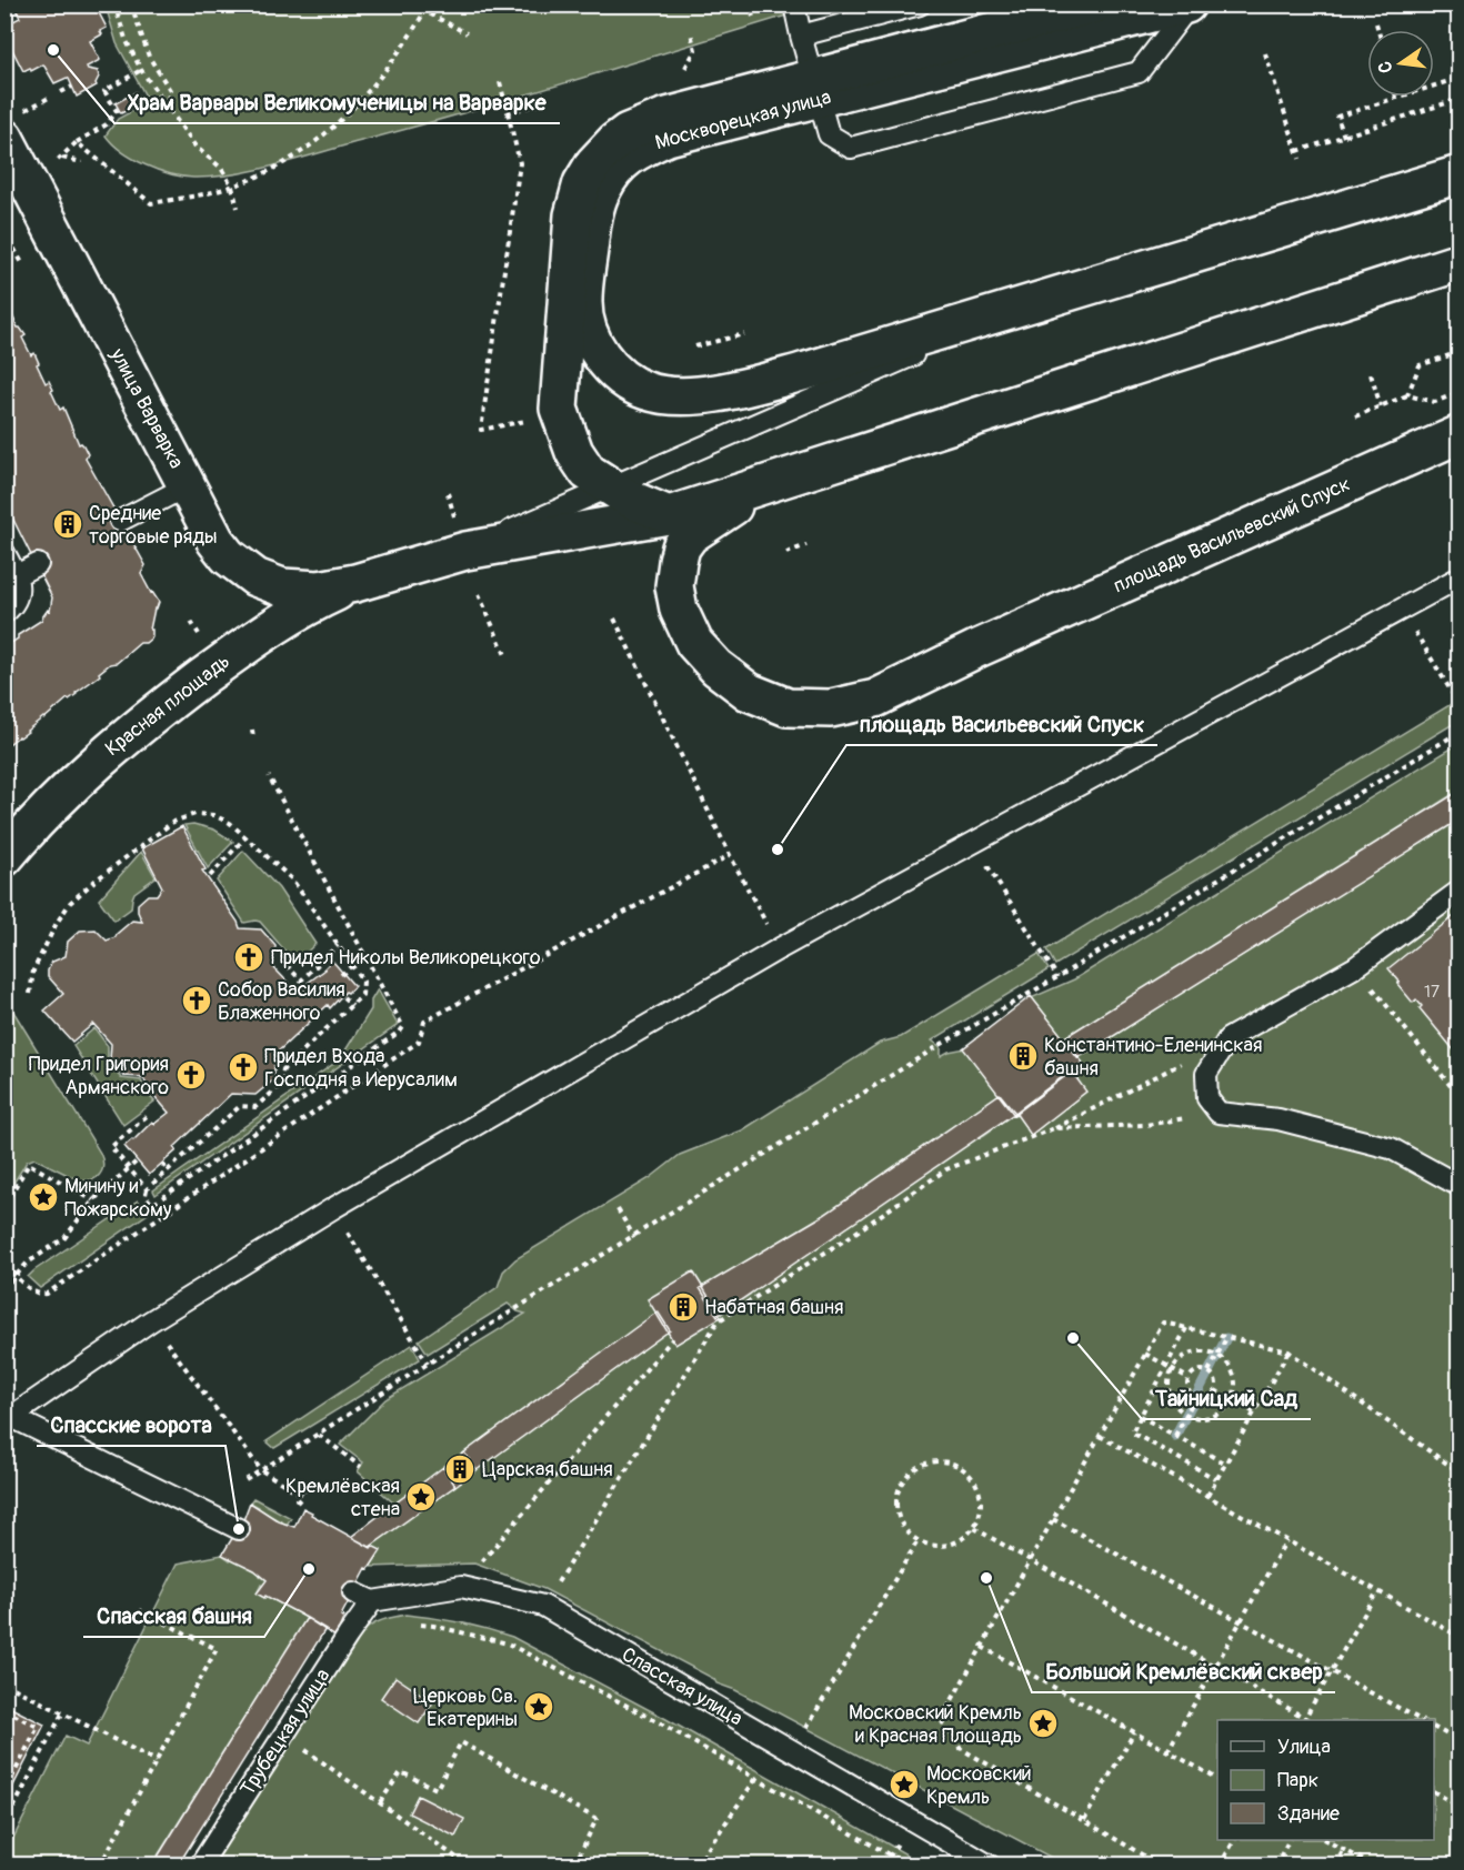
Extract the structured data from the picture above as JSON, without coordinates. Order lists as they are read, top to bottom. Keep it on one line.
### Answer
{"streets":{"street":["Москворецкая улица","улица Варварка","площадь Васильевский Спуск","Красная площадь"],"lane":["Спасская улица","Трубецкая улица"]},"crossings":[["улица Варварка","Красная площадь"],["Спасская улица","Трубецкая улица"]],"places":{"other":["Храм Варвары Великомученицы на Варварке","площадь Васильевский Спуск","Тайницкий Сад","Спасские ворота","Спасская башня","Большой Кремлёвский сквер"],"building":["Средние торговые ряды","Константино-Еленинская башня","Набатная башня","Царская башня"],"church":["Придел Николы Великорецкого","Собор Василия Блаженного","Придел Входа Господня в Иерусалим","Придел Григория Армянского"],"place":["Минину и Пожарскому","Кремлёвская стена","Церковь Св. Екатерины","Московский Кремль и Красная Площадь","Московский Кремль"]},"house_numbers":["17"],"legend":["Улица","Парк","Здание"],"north":"left"}
